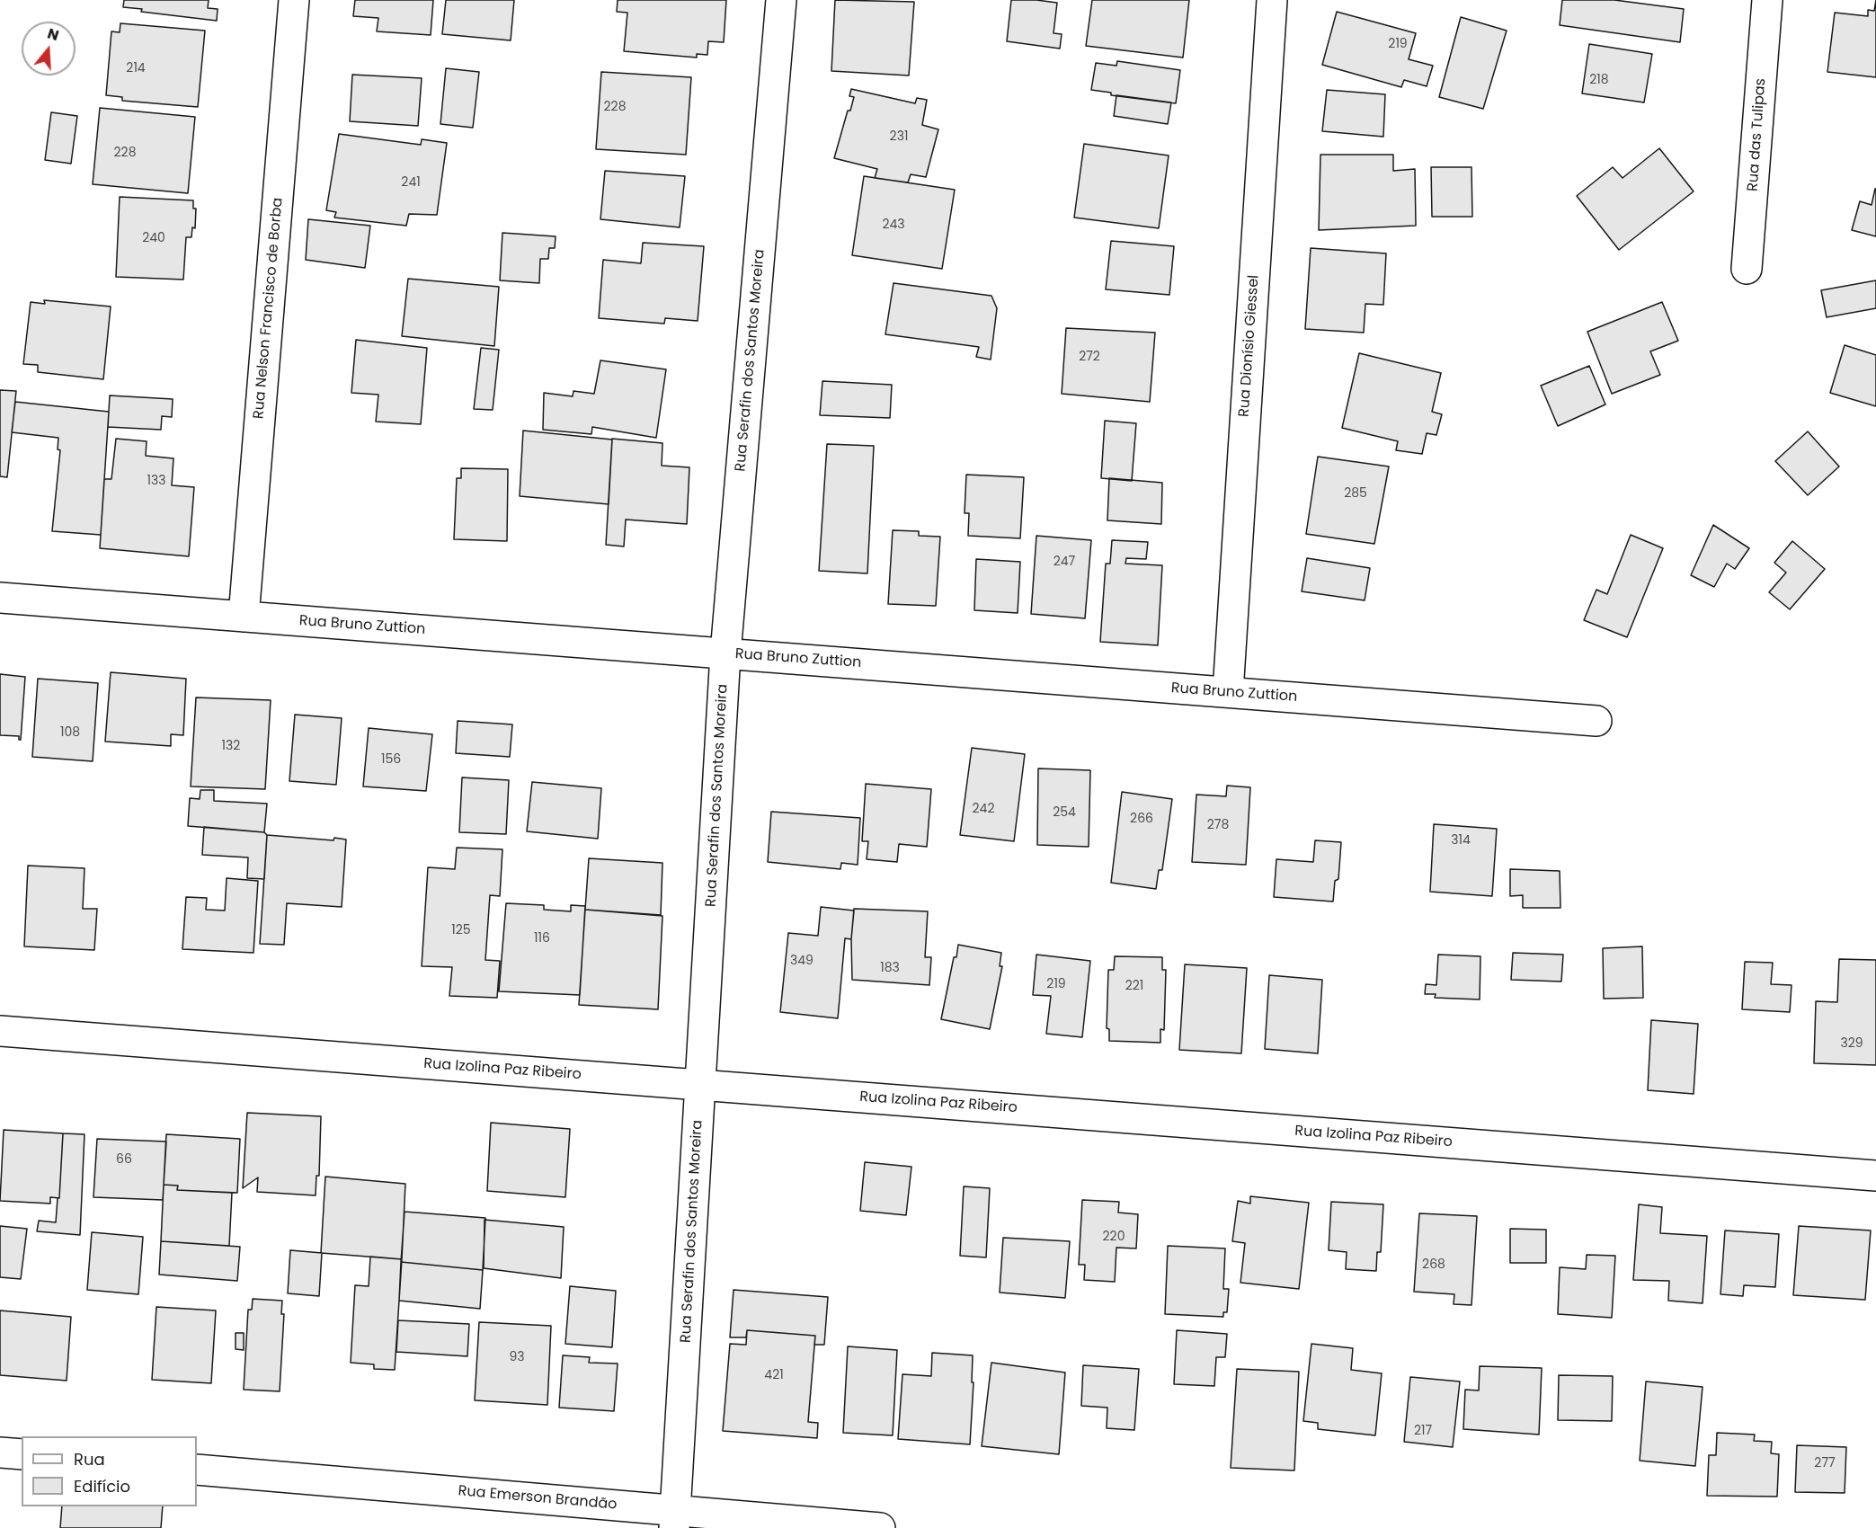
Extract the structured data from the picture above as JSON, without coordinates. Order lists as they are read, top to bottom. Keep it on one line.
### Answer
{"streets":{"street":["Rua das Tulipas","Rua Nelson Francisco de Borba","Rua Dionísio Giessel","Rua Serafin dos Santos Moreira","Rua Bruno Zuttion","Rua Izolina Paz Ribeiro","Rua Emerson Brandão"]},"crossings":[["Rua Nelson Francisco de Borba","Rua Bruno Zuttion"],["Rua Dionísio Giessel","Rua Bruno Zuttion"],["Rua Serafin dos Santos Moreira","Rua Bruno Zuttion"],["Rua Serafin dos Santos Moreira","Rua Izolina Paz Ribeiro"],["Rua Serafin dos Santos Moreira","Rua Emerson Brandão"]],"house_numbers":["219","214","218","228","231","228","241","243","240","272","133","285","247","108","132","156","242","254","266","278","314","125","116","349","183","219","221","329","66","220","268","93","421","217","277"],"legend":["Rua","Edifício"],"north":"top"}
